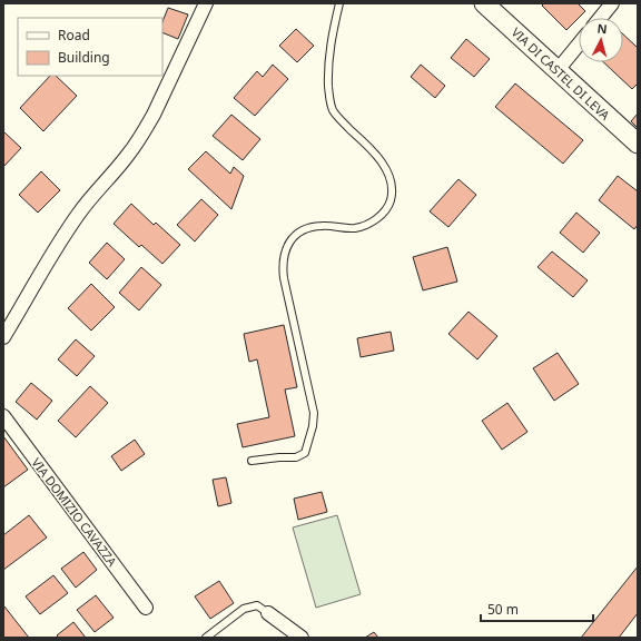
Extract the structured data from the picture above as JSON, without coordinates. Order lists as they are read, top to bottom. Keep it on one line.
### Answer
{"streets":{"street":["VIA DI CASTEL DI LEVA","VIA DOMIZIO CAVAZZA"]},"legend":["Road","Building"],"scale_bar":"50 m","north":"top"}
